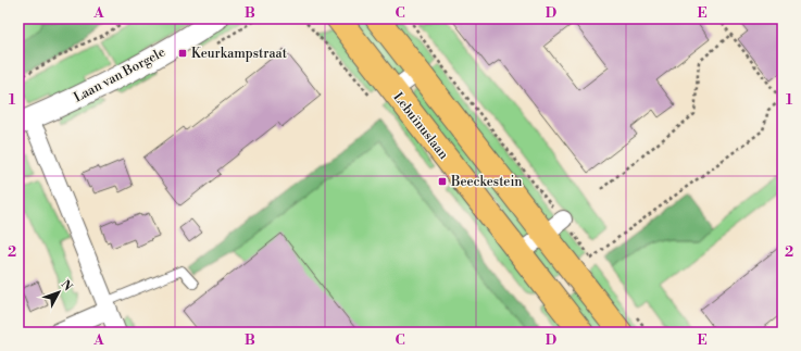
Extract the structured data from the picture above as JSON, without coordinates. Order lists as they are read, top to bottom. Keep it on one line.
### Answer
{"streets":{"main road":["Lebuïnuslaan"],"street":["Laan van Borgele"]},"places":{"transit":["Keurkampstraat","Beeckestein"]},"north":"top right","grid":{"columns":["A","B","C","D","E"],"rows":["1","2"]}}
